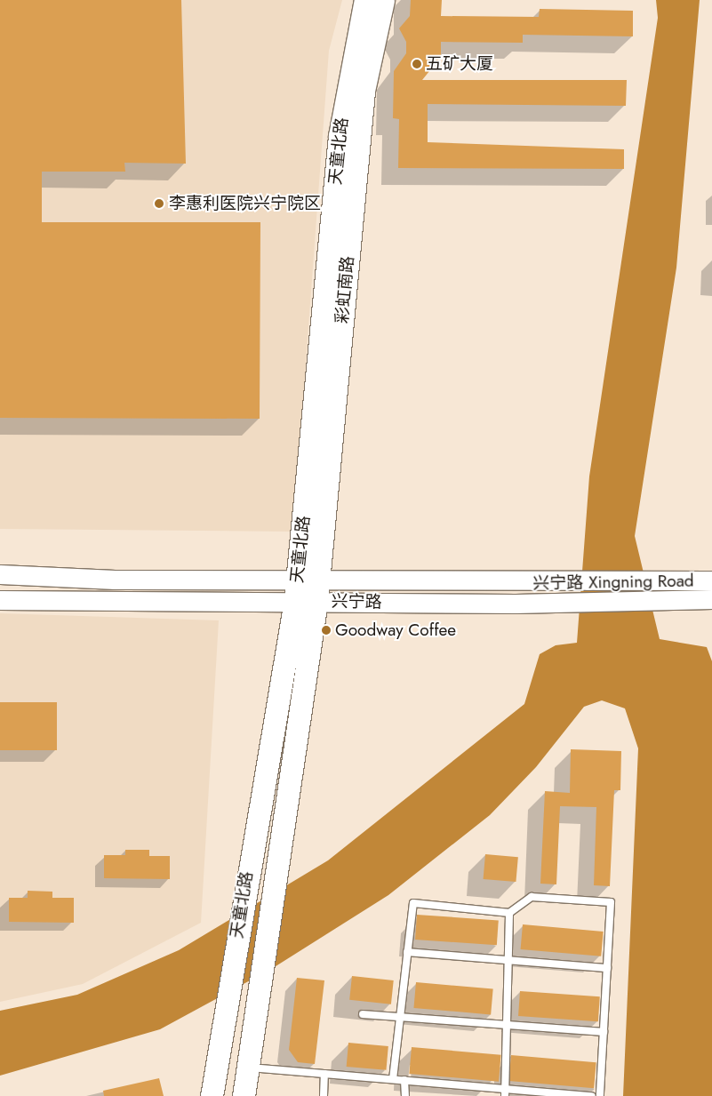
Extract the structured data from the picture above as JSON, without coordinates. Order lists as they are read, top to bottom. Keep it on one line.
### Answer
{"streets":{"main road":["天童北路","彩虹南路","兴宁路 Xingning Road","兴宁路"]},"crossings":[["天童北路","彩虹南路"],["天童北路","兴宁路"],["彩虹南路","兴宁路"],["兴宁路 Xingning Road","兴宁路"]],"places":["五矿大厦","李惠利医院兴宁院区","Goodway Coffee"]}
